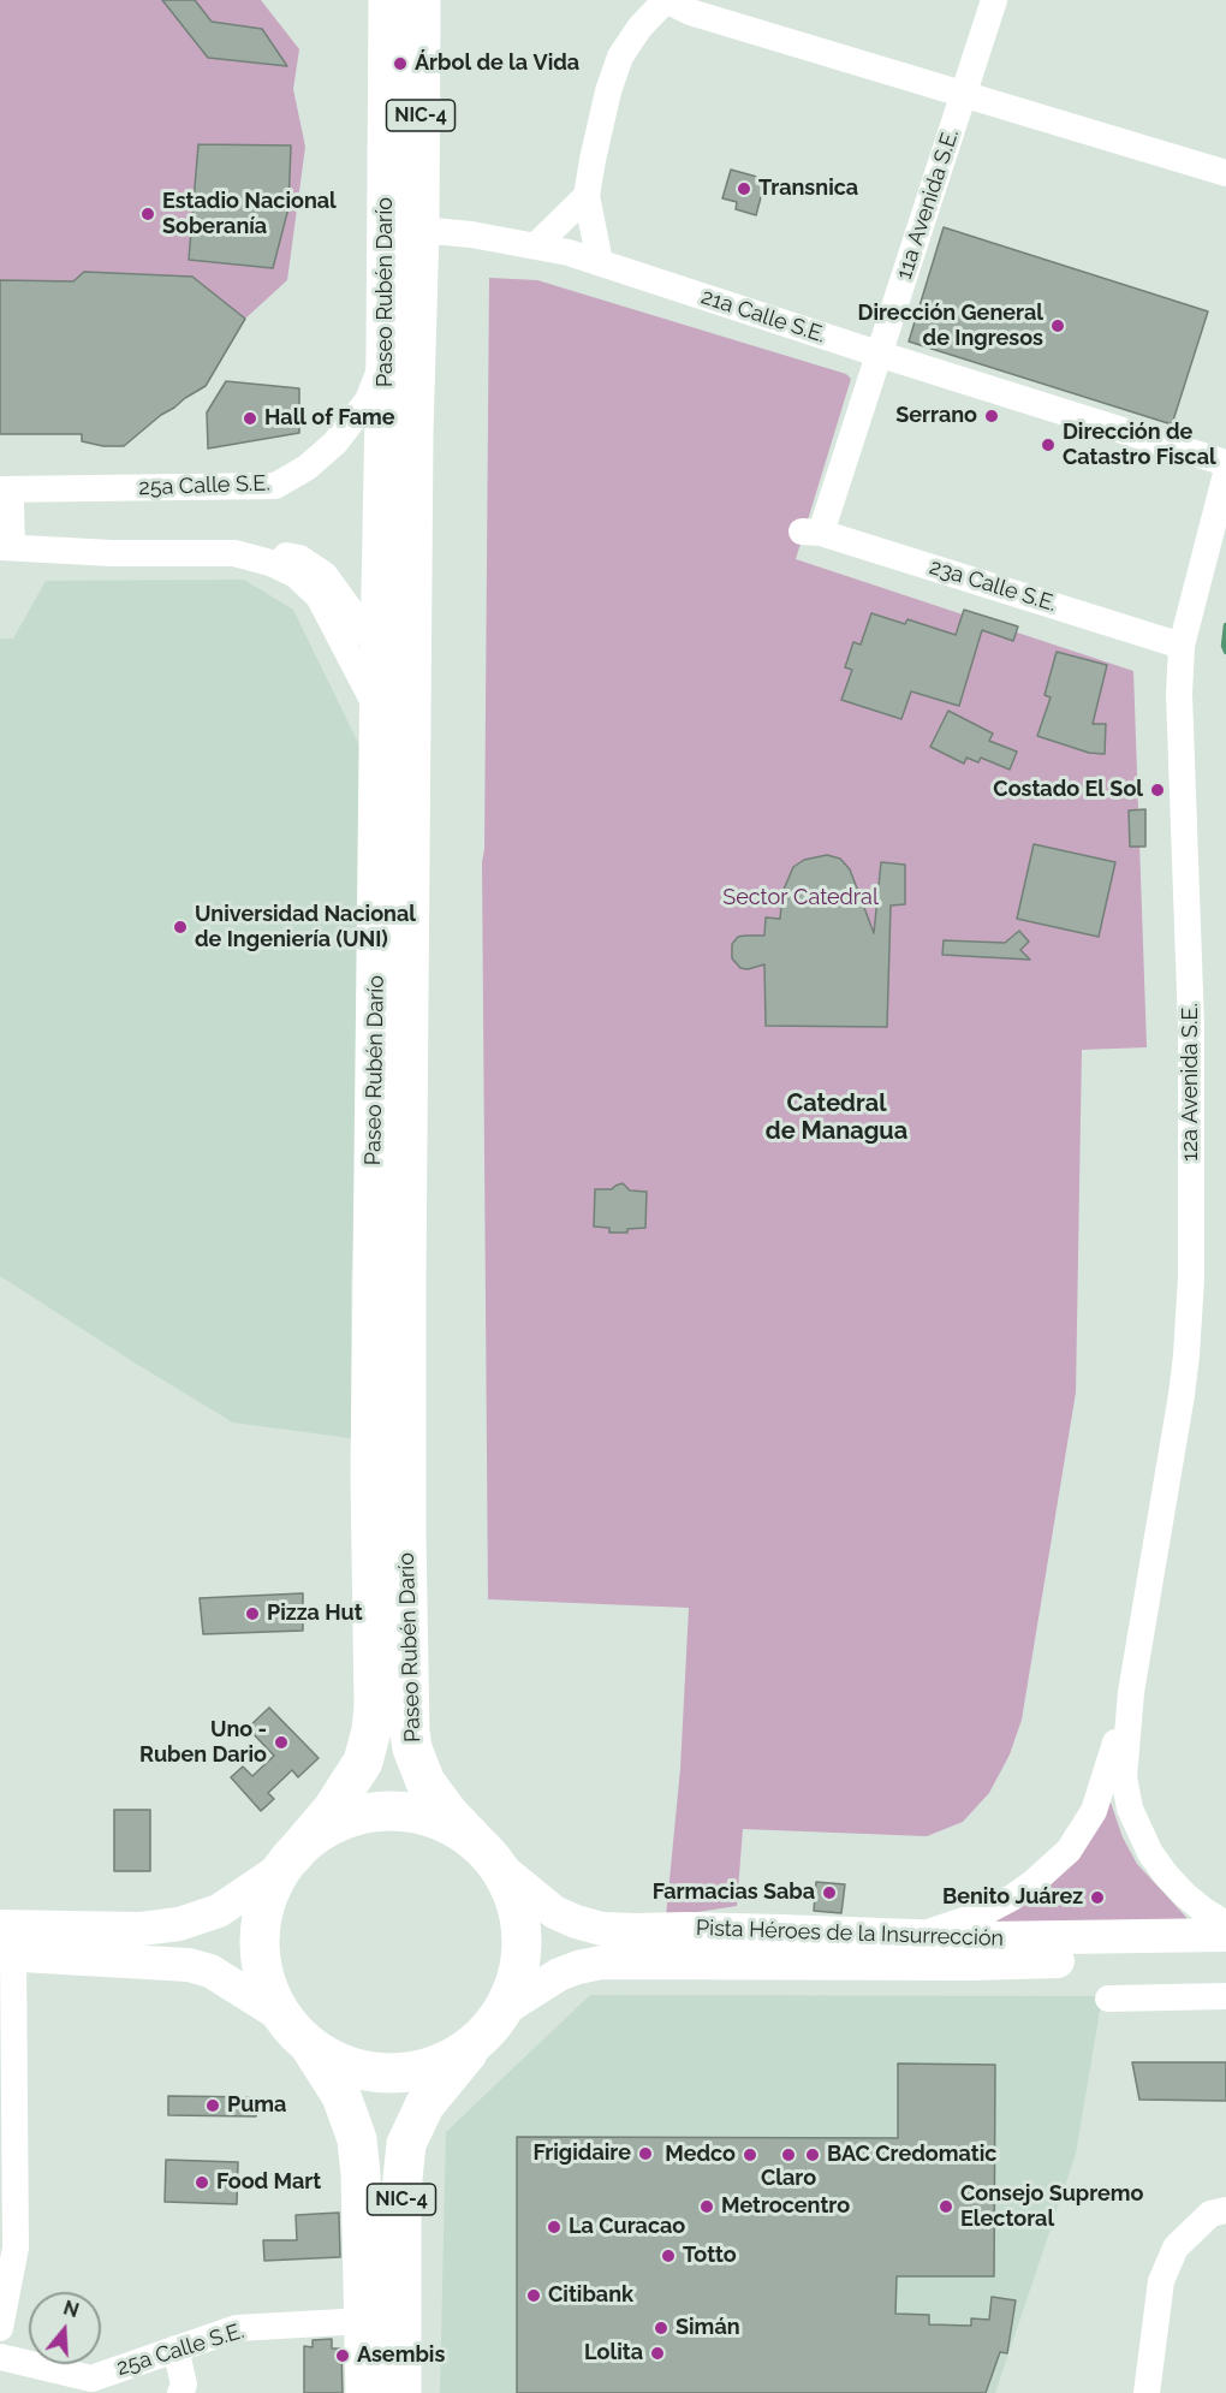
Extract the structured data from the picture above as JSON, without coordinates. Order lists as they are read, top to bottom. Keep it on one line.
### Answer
{"streets":{"highway":["NIC-4","Paseo Rubén Darío"],"main road":["Pista Héroes de la Insurrección"],"street":["11a Avenida S.E.","21a Calle S.E.","25a Calle S.E.","23a Calle S.E.","12a Avenida S.E."]},"crossings":[["NIC-4","Paseo Rubén Darío"],["NIC-4","21a Calle S.E."],["NIC-4","25a Calle S.E."],["NIC-4","Pista Héroes de la Insurrección"],["11a Avenida S.E.","21a Calle S.E."],["11a Avenida S.E.","23a Calle S.E."],["Paseo Rubén Darío","21a Calle S.E."],["Paseo Rubén Darío","25a Calle S.E."],["Paseo Rubén Darío","Pista Héroes de la Insurrección"],["23a Calle S.E.","12a Avenida S.E."],["12a Avenida S.E.","Pista Héroes de la Insurrección"]],"districts":["Catedral de Managua"],"parks":["Sector Catedral"],"places":["Árbol de la Vida","Transnica","Estadio Nacional Soberanía","Dirección General de Ingresos","Serrano","Hall of Fame","Dirección de Catastro Fiscal","Costado El Sol","Universidad Nacional de Ingeniería (UNI)","Pizza Hut","Uno - Ruben Dario","Farmacias Saba","Benito Juárez","Puma","Frigidaire","Medco","Claro","BAC Credomatic","Food Mart","Metrocentro","Consejo Supremo Electoral","La Curacao","Totto","Citibank","Simán","Lolita","Asembis"],"north":"top"}
